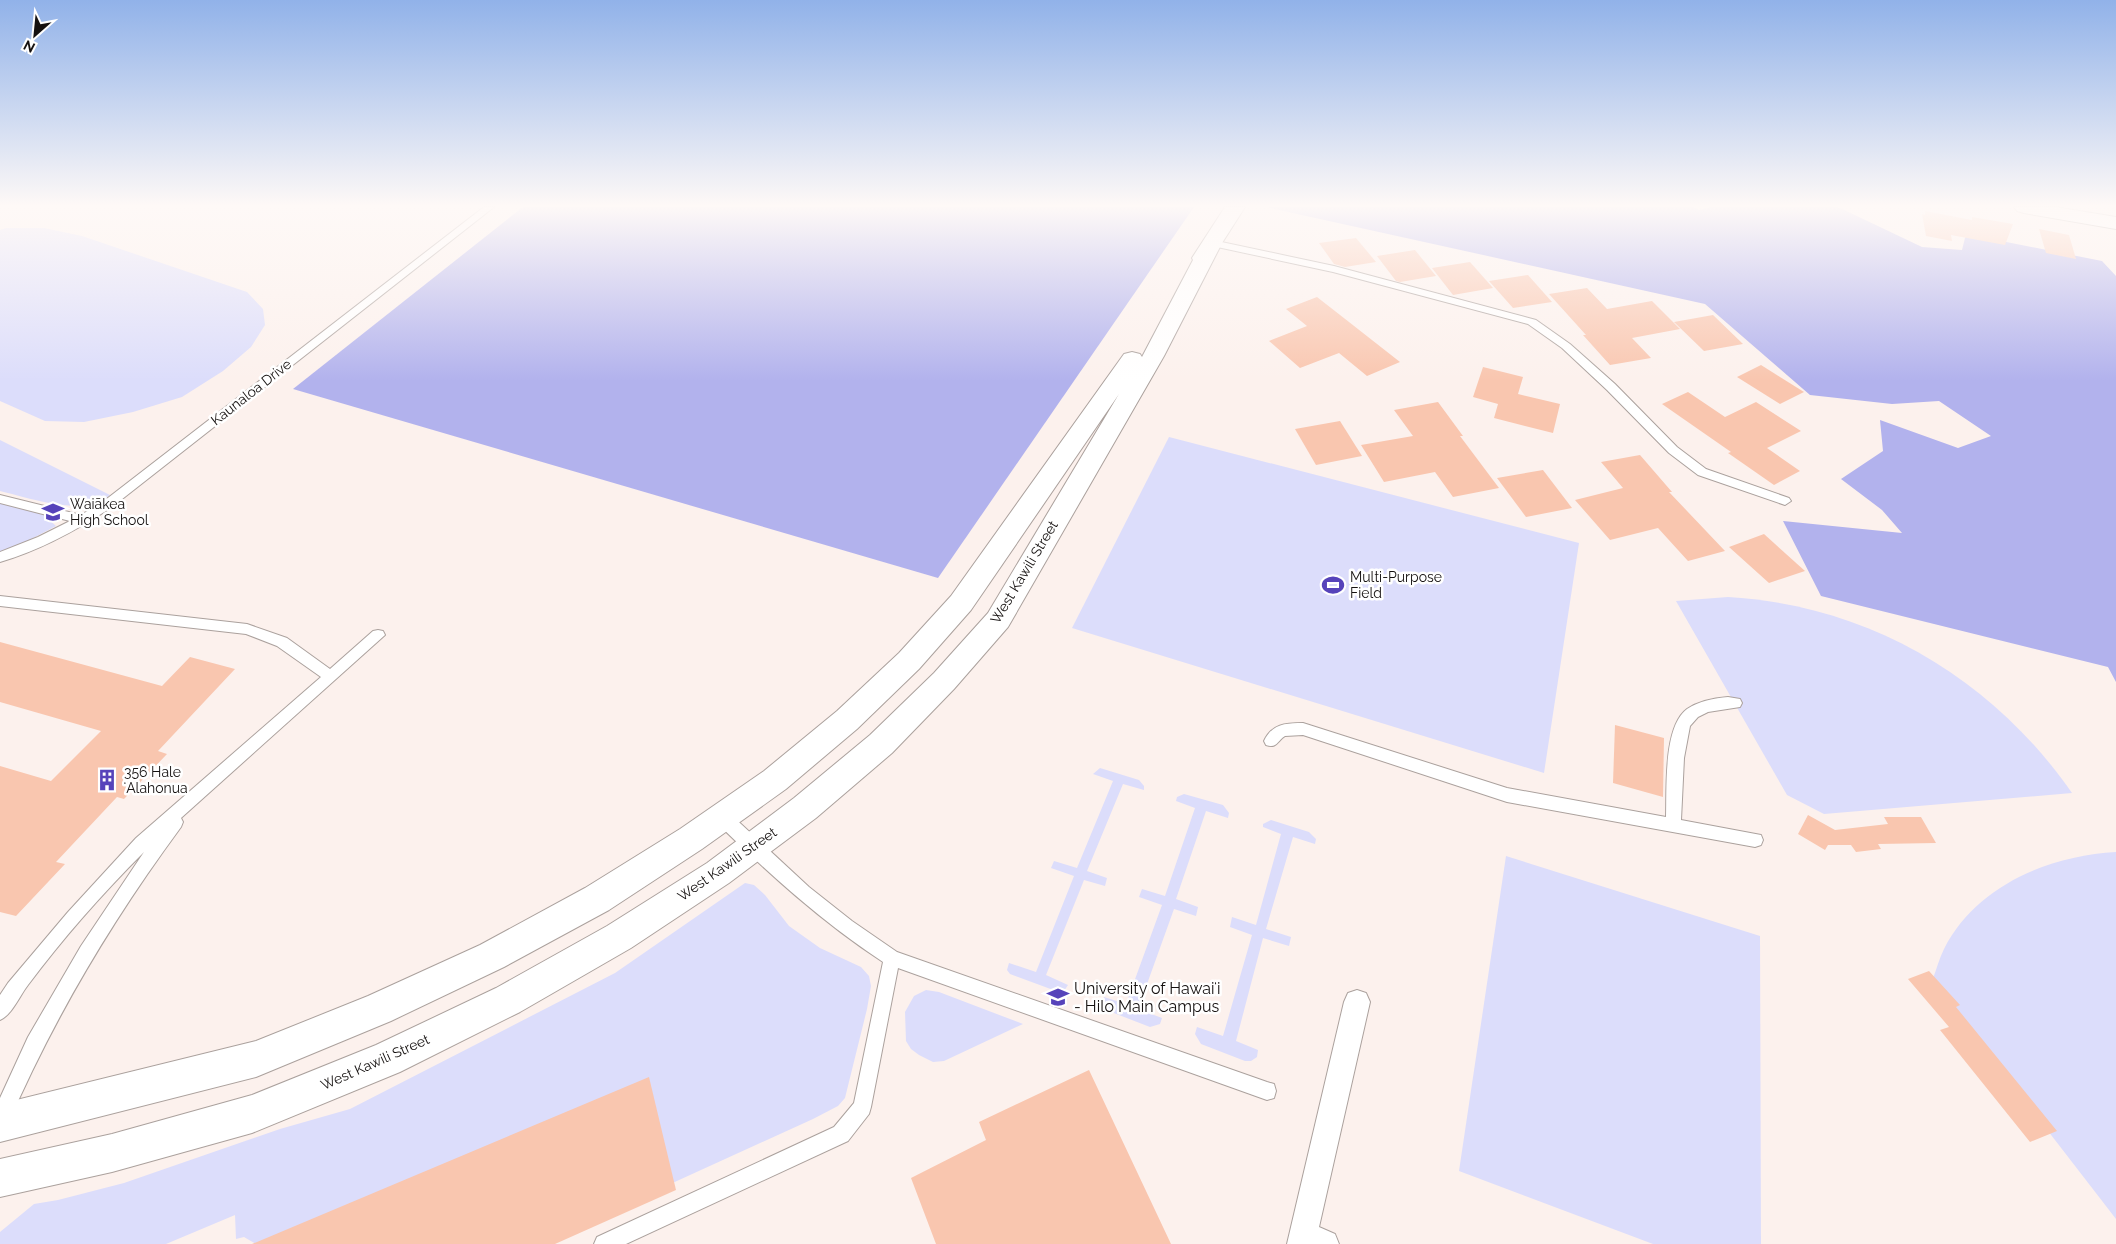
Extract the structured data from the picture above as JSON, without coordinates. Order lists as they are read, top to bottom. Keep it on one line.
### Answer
{"streets":{"main road":["West Kawili Street"],"lane":["Kaunaloa Drive"]},"places":{"school or university":["Waiākea High School","University of Hawaiʻi - Hilo Main Campus"],"sports":["Multi-Purpose Field"],"building":["356 Hale ʻAlahonua"]},"north":"bottom left"}
